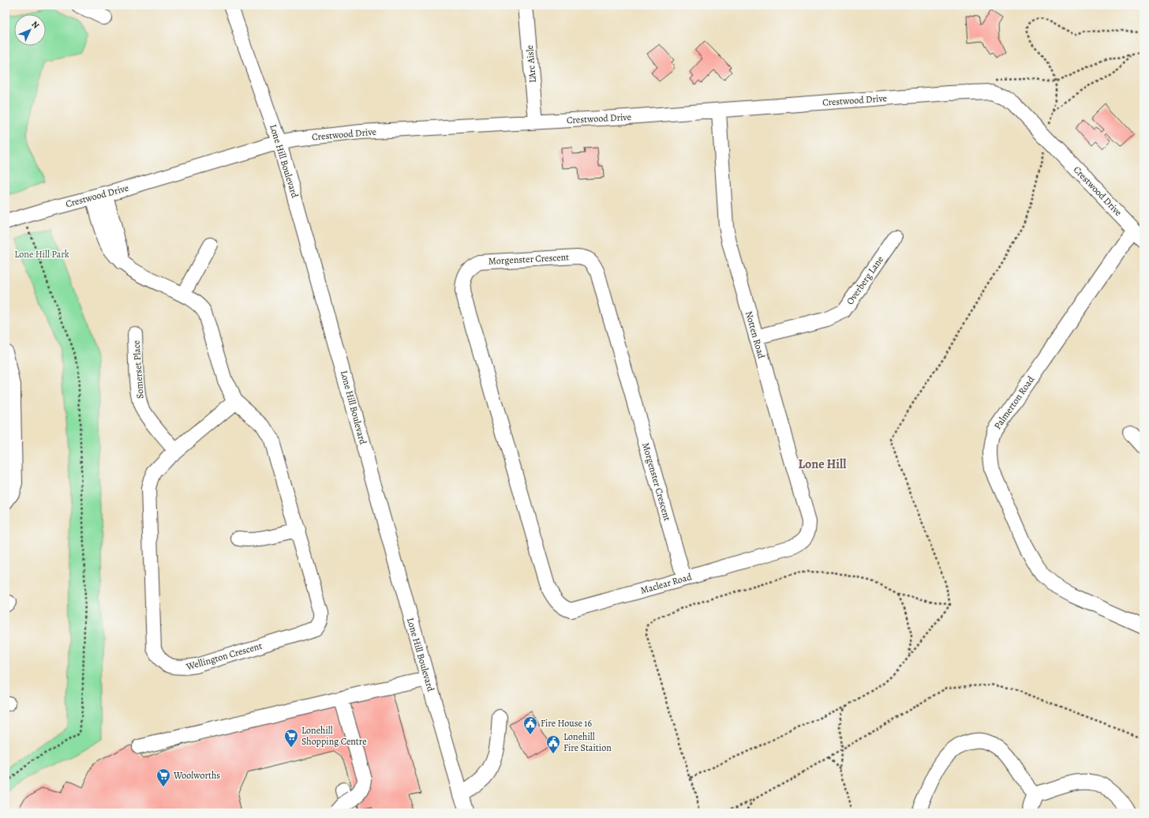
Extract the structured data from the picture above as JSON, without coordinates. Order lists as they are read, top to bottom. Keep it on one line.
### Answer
{"streets":{"street":["L'Arc Aisle","Crestwood Drive","Lone Hill Boulevard","Morgenster Crescent","Overberg Lane","Notten Road","Somerset Place","Palmerton Road","Maclear Road","Wellington Crescent"]},"crossings":[["L'Arc Aisle","Crestwood Drive"],["Crestwood Drive","Lone Hill Boulevard"],["Crestwood Drive","Notten Road"],["Crestwood Drive","Palmerton Road"],["Crestwood Drive","Wellington Crescent"],["Morgenster Crescent","Maclear Road"],["Overberg Lane","Notten Road"],["Notten Road","Maclear Road"],["Somerset Place","Wellington Crescent"]],"districts":["Lone Hill"],"parks":["Lone Hill Park"],"places":{"public building":["Fire House 16","Lonehill Fire Staition"],"supermarket":["Lonehill Shopping Centre","Woolworths"]},"north":"top right"}
